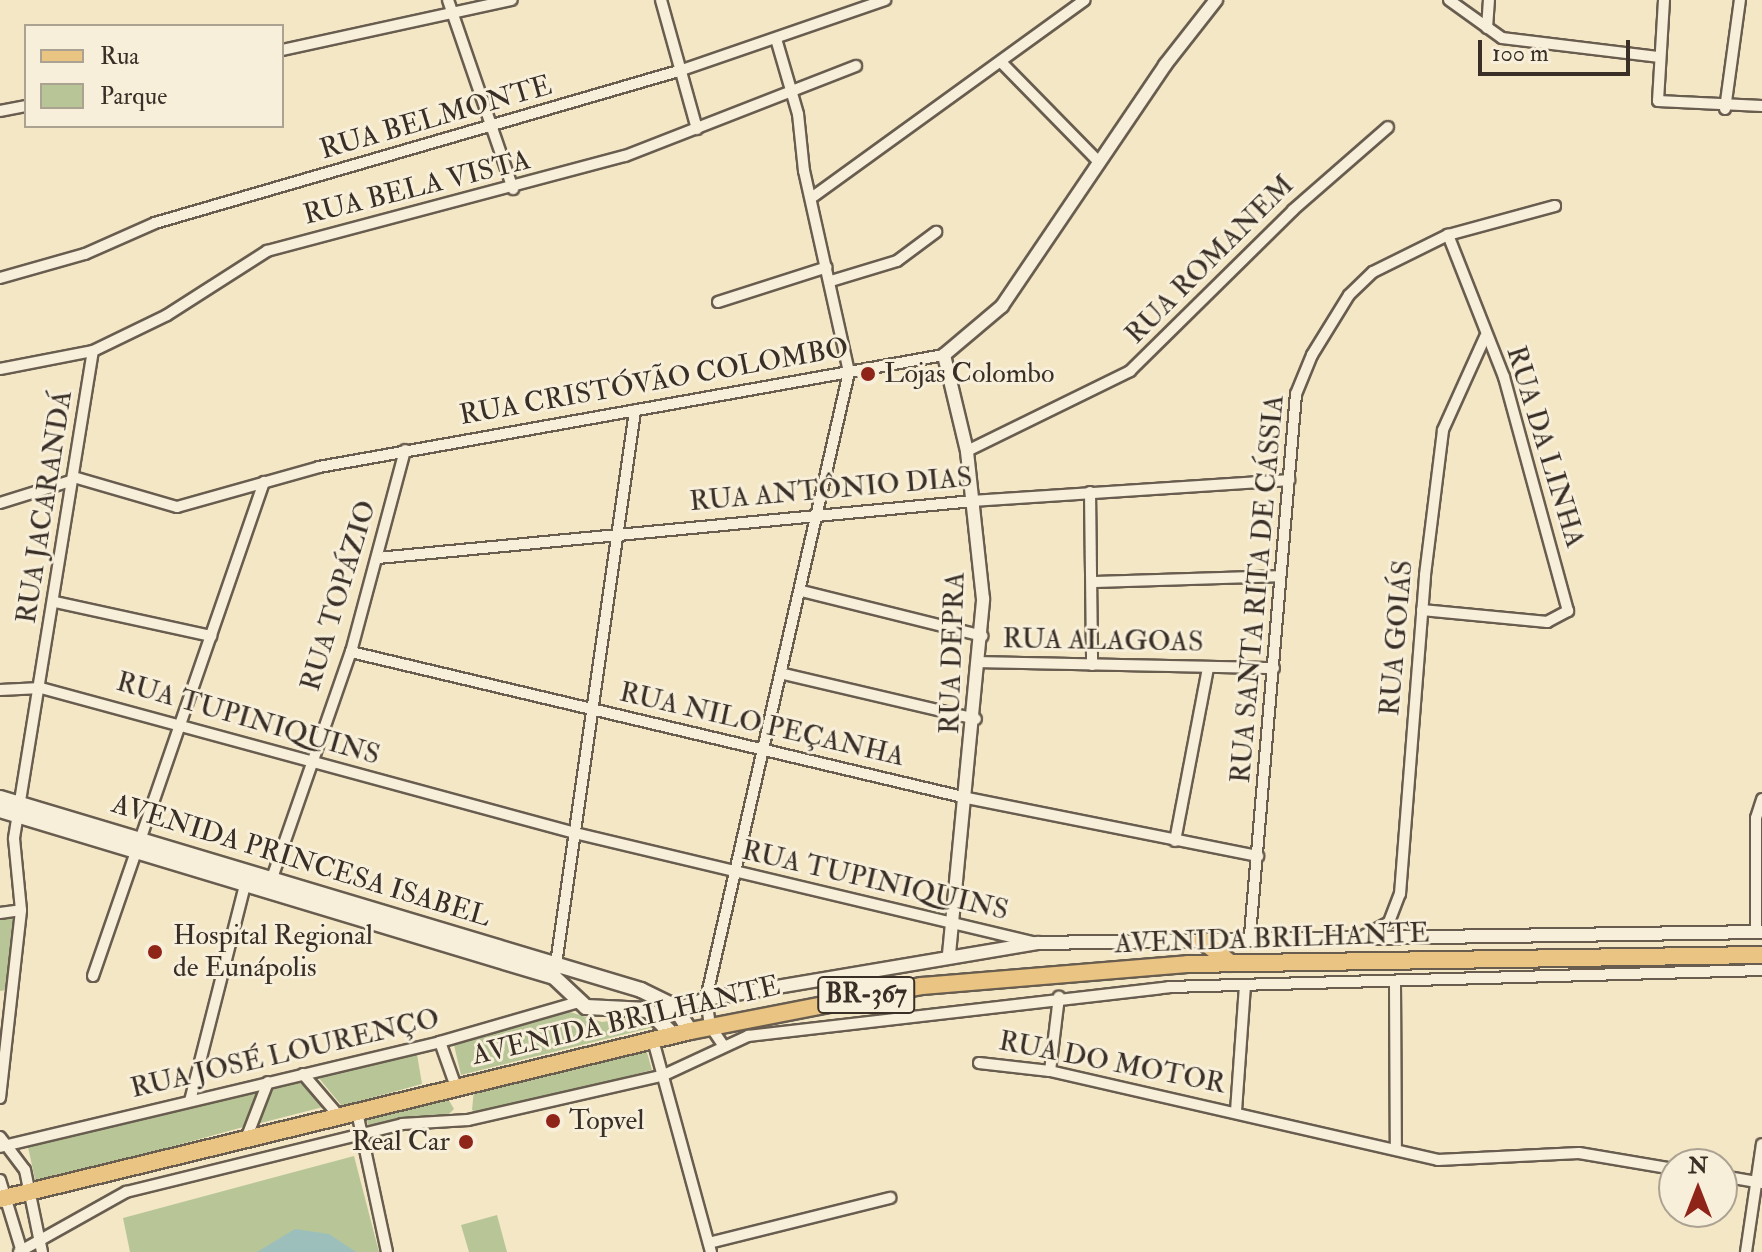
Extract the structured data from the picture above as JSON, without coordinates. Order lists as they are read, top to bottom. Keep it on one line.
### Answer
{"streets":{"main road":["AVENIDA PRINCESA ISABEL","AVENIDA BRILHANTE","BR-367"],"street":["RUA BELMONTE","RUA BELA VISTA","RUA ROMANEM","RUA CRISTÓVÃO COLOMBO","RUA DA LINHA","RUA ANTÔNIO DIAS","RUA JACARANDÁ","RUA SANTA RITA DE CÁSSIA","RUA TOPÁZIO","RUA GOIÁS","RUA ALAGOAS","RUA DEPRA","RUA TUPINIQUINS","RUA NILO PEÇANHA","RUA JOSÉ LOURENÇO","RUA DO MOTOR"]},"crossings":[["RUA BELA VISTA","RUA JACARANDÁ"],["RUA ROMANEM","RUA DEPRA"],["RUA CRISTÓVÃO COLOMBO","RUA JACARANDÁ"],["RUA CRISTÓVÃO COLOMBO","RUA TOPÁZIO"],["RUA CRISTÓVÃO COLOMBO","RUA DEPRA"],["RUA DA LINHA","RUA SANTA RITA DE CÁSSIA"],["RUA DA LINHA","RUA GOIÁS"],["RUA ANTÔNIO DIAS","RUA SANTA RITA DE CÁSSIA"],["RUA ANTÔNIO DIAS","RUA TOPÁZIO"],["RUA ANTÔNIO DIAS","RUA DEPRA"],["RUA JACARANDÁ","RUA TUPINIQUINS"],["RUA JACARANDÁ","AVENIDA PRINCESA ISABEL"],["RUA SANTA RITA DE CÁSSIA","RUA ALAGOAS"],["RUA SANTA RITA DE CÁSSIA","RUA TUPINIQUINS"],["RUA SANTA RITA DE CÁSSIA","RUA NILO PEÇANHA"],["RUA TOPÁZIO","RUA TUPINIQUINS"],["RUA TOPÁZIO","RUA NILO PEÇANHA"],["RUA TOPÁZIO","AVENIDA PRINCESA ISABEL"],["RUA GOIÁS","RUA TUPINIQUINS"],["RUA ALAGOAS","RUA DEPRA"],["RUA DEPRA","RUA TUPINIQUINS"],["RUA DEPRA","RUA NILO PEÇANHA"],["AVENIDA PRINCESA ISABEL","RUA JOSÉ LOURENÇO"]],"places":["Lojas Colombo","Hospital Regional de Eunápolis","Topvel","Real Car"],"legend":["Rua","Parque"],"scale_bar":"100 m","north":"top"}
